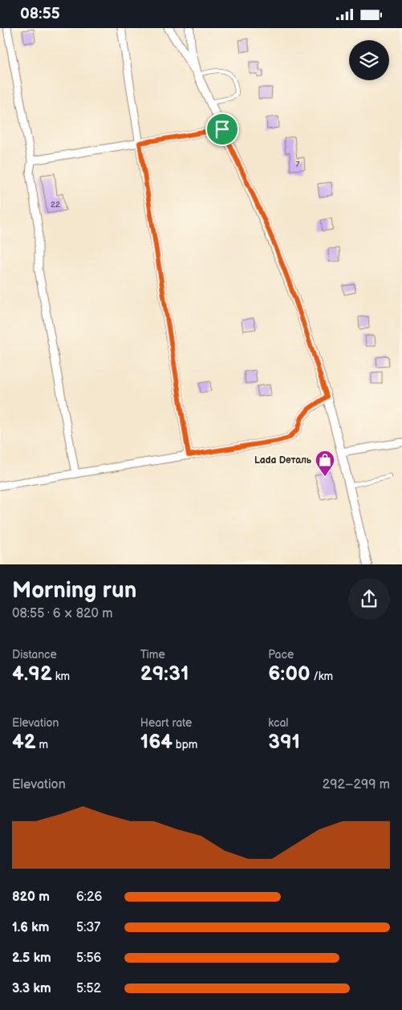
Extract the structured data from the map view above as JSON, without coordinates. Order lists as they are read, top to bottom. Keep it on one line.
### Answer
{"places":{"shop":["Lada Dеталь"]},"house_numbers":["7","22"],"page":{"status":"08:55","heading":["Morning run","08:55 · 6 × 820 m"],"stats":[["Distance","4.92 km"],["Time","29:31"],["Pace","6:00 /km"],["Elevation","42 m"],["Heart rate","164 bpm"],["kcal","391"]],"chart":["Elevation","292–299 m"],"list":[{"name":"820 m","note":"6:26"},{"name":"1.6 km","note":"5:37"},{"name":"2.5 km","note":"5:56"},{"name":"3.3 km","note":"5:52"}]}}
